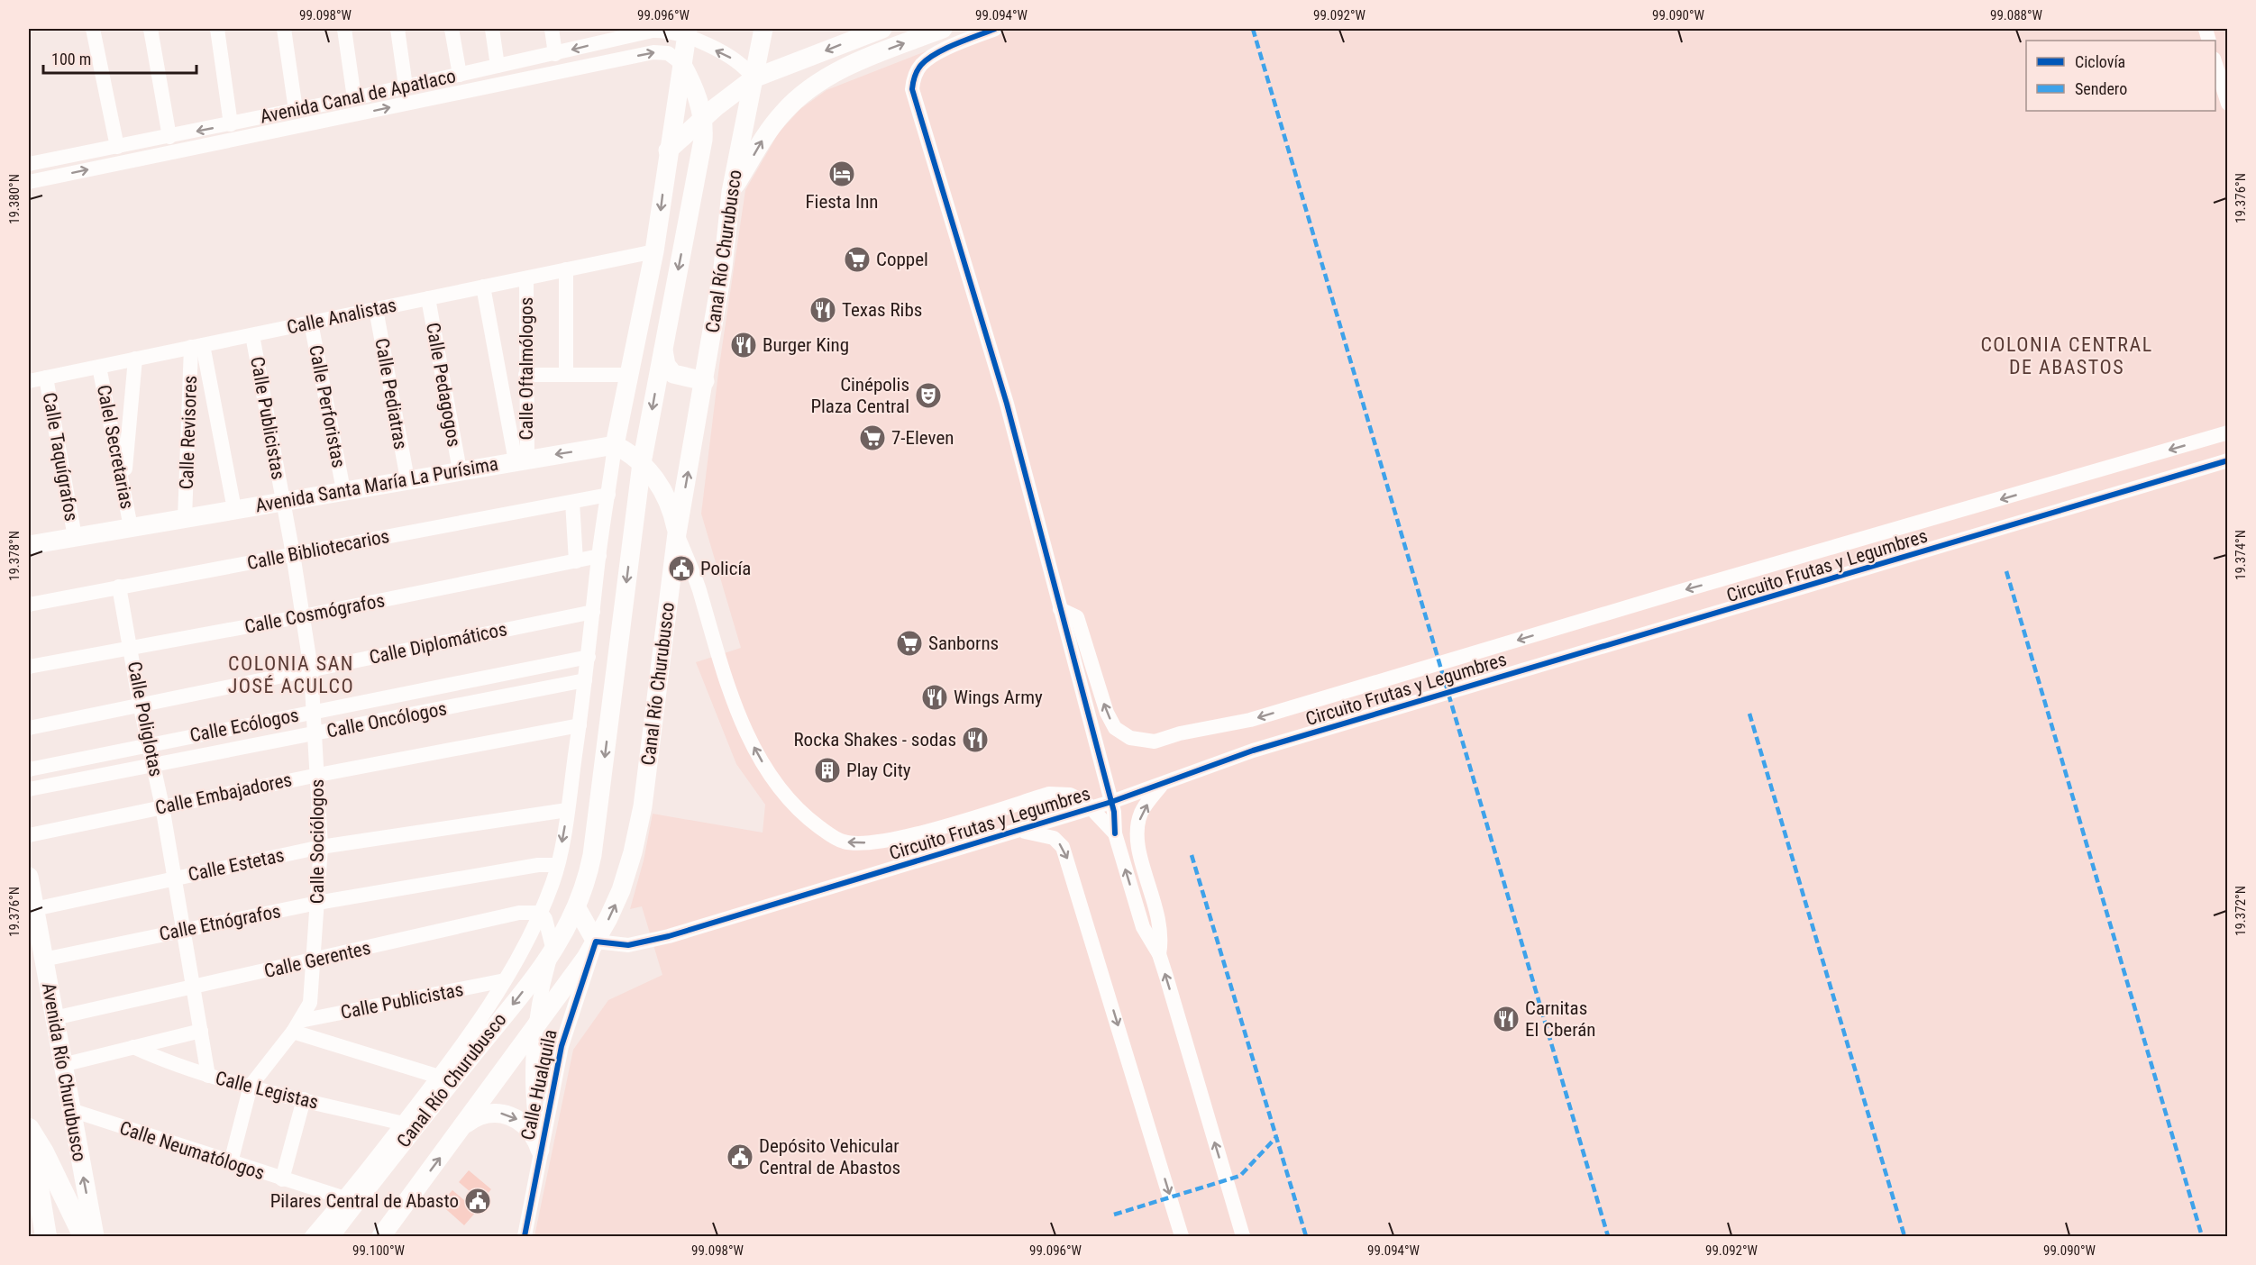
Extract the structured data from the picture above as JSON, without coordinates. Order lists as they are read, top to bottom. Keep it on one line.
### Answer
{"streets":{"main road":["Canal Río Churubusco","Avenida Santa María La Purísima","Avenida Río Churubusco"],"street":["Avenida Canal de Apatlaco","Calle Analistas","Calle Oftalmólogos","Calle Pedagogos","Calle Pediatras","Calle Perforistas","Calle Publicistas","Calle Revisores","Calel Secretarias","Calle Taquígrafos","Calle Bibliotecarios","Circuito Frutas y Legumbres","Calle Cosmógrafos","Calle Diplomáticos","Calle Poliglotas","Calle Oncólogos","Calle Ecólogos","Calle Embajadores","Calle Sociólogos","Calle Estetas","Calle Etnógrafos","Calle Gerentes","Calle Hualquila","Calle Legistas","Calle Neumatólogos"]},"crossings":[["Avenida Canal de Apatlaco","Canal Río Churubusco"],["Canal Río Churubusco","Calle Analistas"],["Canal Río Churubusco","Calle Publicistas"],["Canal Río Churubusco","Avenida Santa María La Purísima"],["Canal Río Churubusco","Calle Bibliotecarios"],["Canal Río Churubusco","Circuito Frutas y Legumbres"],["Canal Río Churubusco","Calle Cosmógrafos"],["Canal Río Churubusco","Calle Diplomáticos"],["Canal Río Churubusco","Calle Oncólogos"],["Canal Río Churubusco","Calle Ecólogos"],["Canal Río Churubusco","Calle Embajadores"],["Canal Río Churubusco","Calle Estetas"],["Canal Río Churubusco","Calle Etnógrafos"],["Canal Río Churubusco","Calle Gerentes"],["Canal Río Churubusco","Calle Hualquila"],["Canal Río Churubusco","Calle Legistas"],["Canal Río Churubusco","Calle Neumatólogos"],["Calle Analistas","Calle Oftalmólogos"],["Calle Analistas","Calle Pedagogos"],["Calle Analistas","Calle Pediatras"],["Calle Analistas","Calle Perforistas"],["Calle Analistas","Calle Publicistas"],["Calle Analistas","Calle Revisores"],["Calle Analistas","Calel Secretarias"],["Calle Analistas","Calle Taquígrafos"],["Calle Oftalmólogos","Avenida Santa María La Purísima"],["Calle Pedagogos","Avenida Santa María La Purísima"],["Calle Pediatras","Avenida Santa María La Purísima"],["Calle Perforistas","Avenida Santa María La Purísima"],["Calle Publicistas","Avenida Santa María La Purísima"],["Calle Publicistas","Calle Sociólogos"],["Calle Revisores","Avenida Santa María La Purísima"],["Calel Secretarias","Avenida Santa María La Purísima"],["Calle Taquígrafos","Avenida Santa María La Purísima"],["Avenida Santa María La Purísima","Calle Sociólogos"],["Calle Bibliotecarios","Calle Poliglotas"],["Calle Bibliotecarios","Calle Sociólogos"],["Circuito Frutas y Legumbres","Calle Hualquila"],["Calle Cosmógrafos","Calle Poliglotas"],["Calle Cosmógrafos","Calle Sociólogos"],["Calle Diplomáticos","Calle Poliglotas"],["Calle Diplomáticos","Calle Sociólogos"],["Calle Poliglotas","Calle Oncólogos"],["Calle Poliglotas","Calle Ecólogos"],["Calle Poliglotas","Calle Embajadores"],["Calle Poliglotas","Calle Estetas"],["Calle Poliglotas","Calle Etnógrafos"],["Calle Poliglotas","Calle Gerentes"],["Calle Poliglotas","Calle Legistas"],["Calle Oncólogos","Calle Sociólogos"],["Calle Ecólogos","Calle Sociólogos"],["Calle Embajadores","Calle Sociólogos"],["Calle Sociólogos","Calle Estetas"],["Calle Sociólogos","Calle Etnógrafos"],["Calle Sociólogos","Calle Gerentes"],["Calle Sociólogos","Calle Legistas"],["Calle Sociólogos","Calle Neumatólogos"],["Calle Estetas","Avenida Río Churubusco"],["Calle Etnógrafos","Avenida Río Churubusco"],["Calle Gerentes","Avenida Río Churubusco"],["Avenida Río Churubusco","Calle Neumatólogos"]],"one_way":["Avenida Río Churubusco"],"districts":["COLONIA CENTRAL DE ABASTOS","COLONIA SAN JOSÉ ACULCO"],"places":{"hotel":["Fiesta Inn"],"supermarket":["Coppel","7-Eleven","Sanborns"],"restaurant":["Texas Ribs","Burger King","Wings Army","Rocka Shakes - sodas","Carnitas El Cberán"],"theatre":["Cinépolis Plaza Central"],"public building":["Policía","Depósito Vehicular Central de Abastos","Pilares Central de Abasto"],"building":["Play City"]},"legend":["Ciclovía","Sendero"],"scale_bar":"100 m","coordinates":["99.098°W","99.096°W","99.094°W","99.092°W","99.090°W","99.088°W","19.376°N","19.380°N","19.374°N","19.378°N","19.372°N","99.100°W"]}
